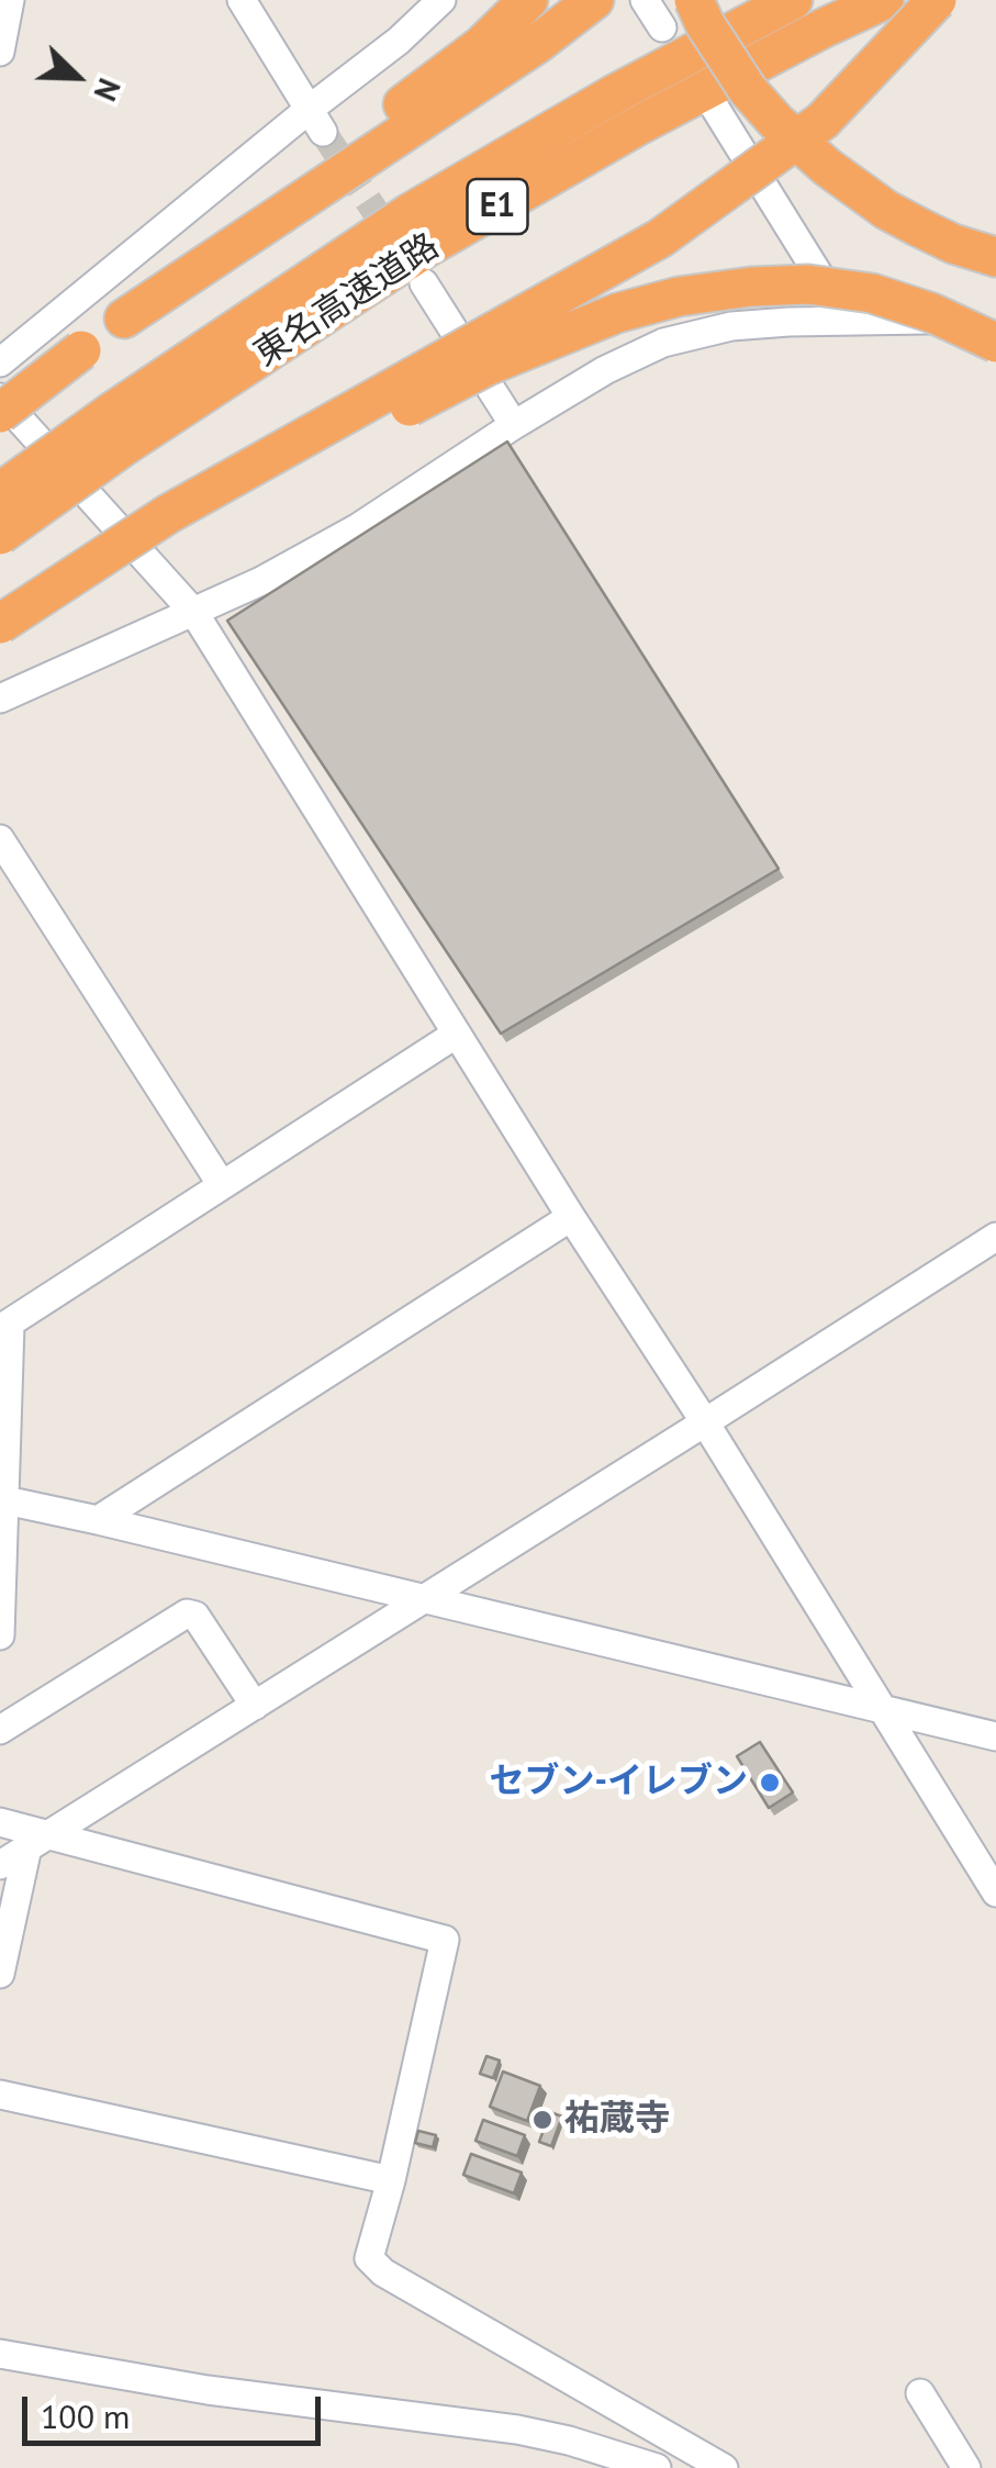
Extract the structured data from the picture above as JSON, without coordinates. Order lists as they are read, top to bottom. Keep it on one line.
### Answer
{"streets":{"highway":["E1","東名高速道路"]},"places":["セブン-イレブン","祐蔵寺"],"scale_bar":"100 m","north":"bottom right"}
